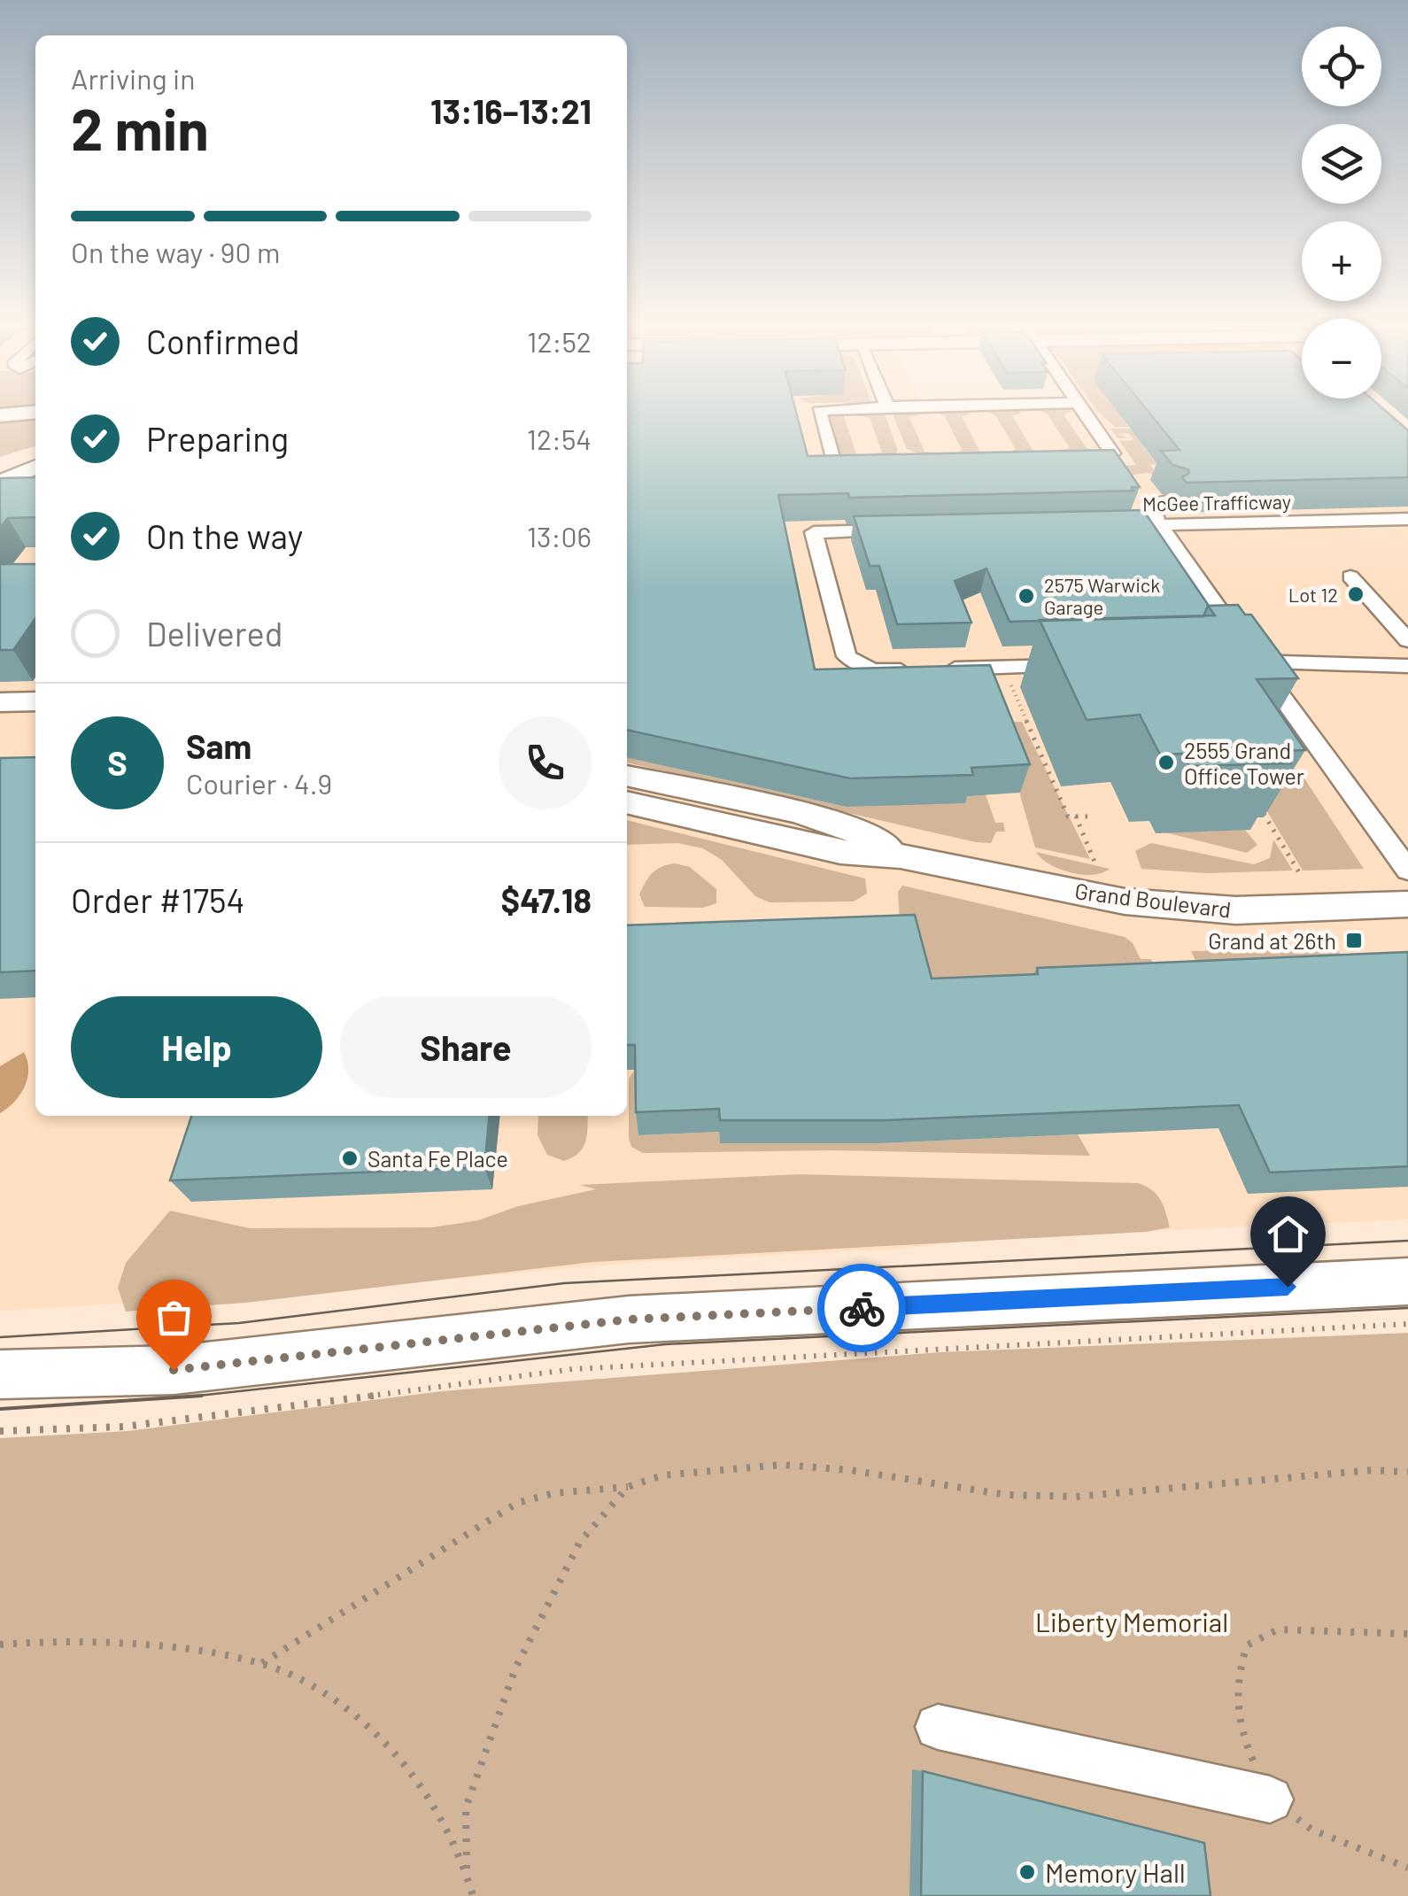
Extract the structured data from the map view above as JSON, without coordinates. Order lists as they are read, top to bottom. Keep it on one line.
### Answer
{"streets":{"main road":["Grand Boulevard"],"street":["McGee Trafficway"]},"parks":["Liberty Memorial"],"places":{"other":["Lot 12","2575 Warwick Garage","2555 Grand Office Tower","Santa Fe Place","Memory Hall"],"transit":["Grand at 26th"]},"page":{"map_buttons":["+","−"],"heading":["2 min","Arriving in","13:16–13:21"],"panel":["Sam","Courier · 4.9","Order #1754","$47.18"],"bar":"On the way · 90 m","list":[["Confirmed","12:52"],["Preparing","12:54"],["On the way","13:06"],"Delivered"],"round":"S","buttons":["Help","Share"]}}
